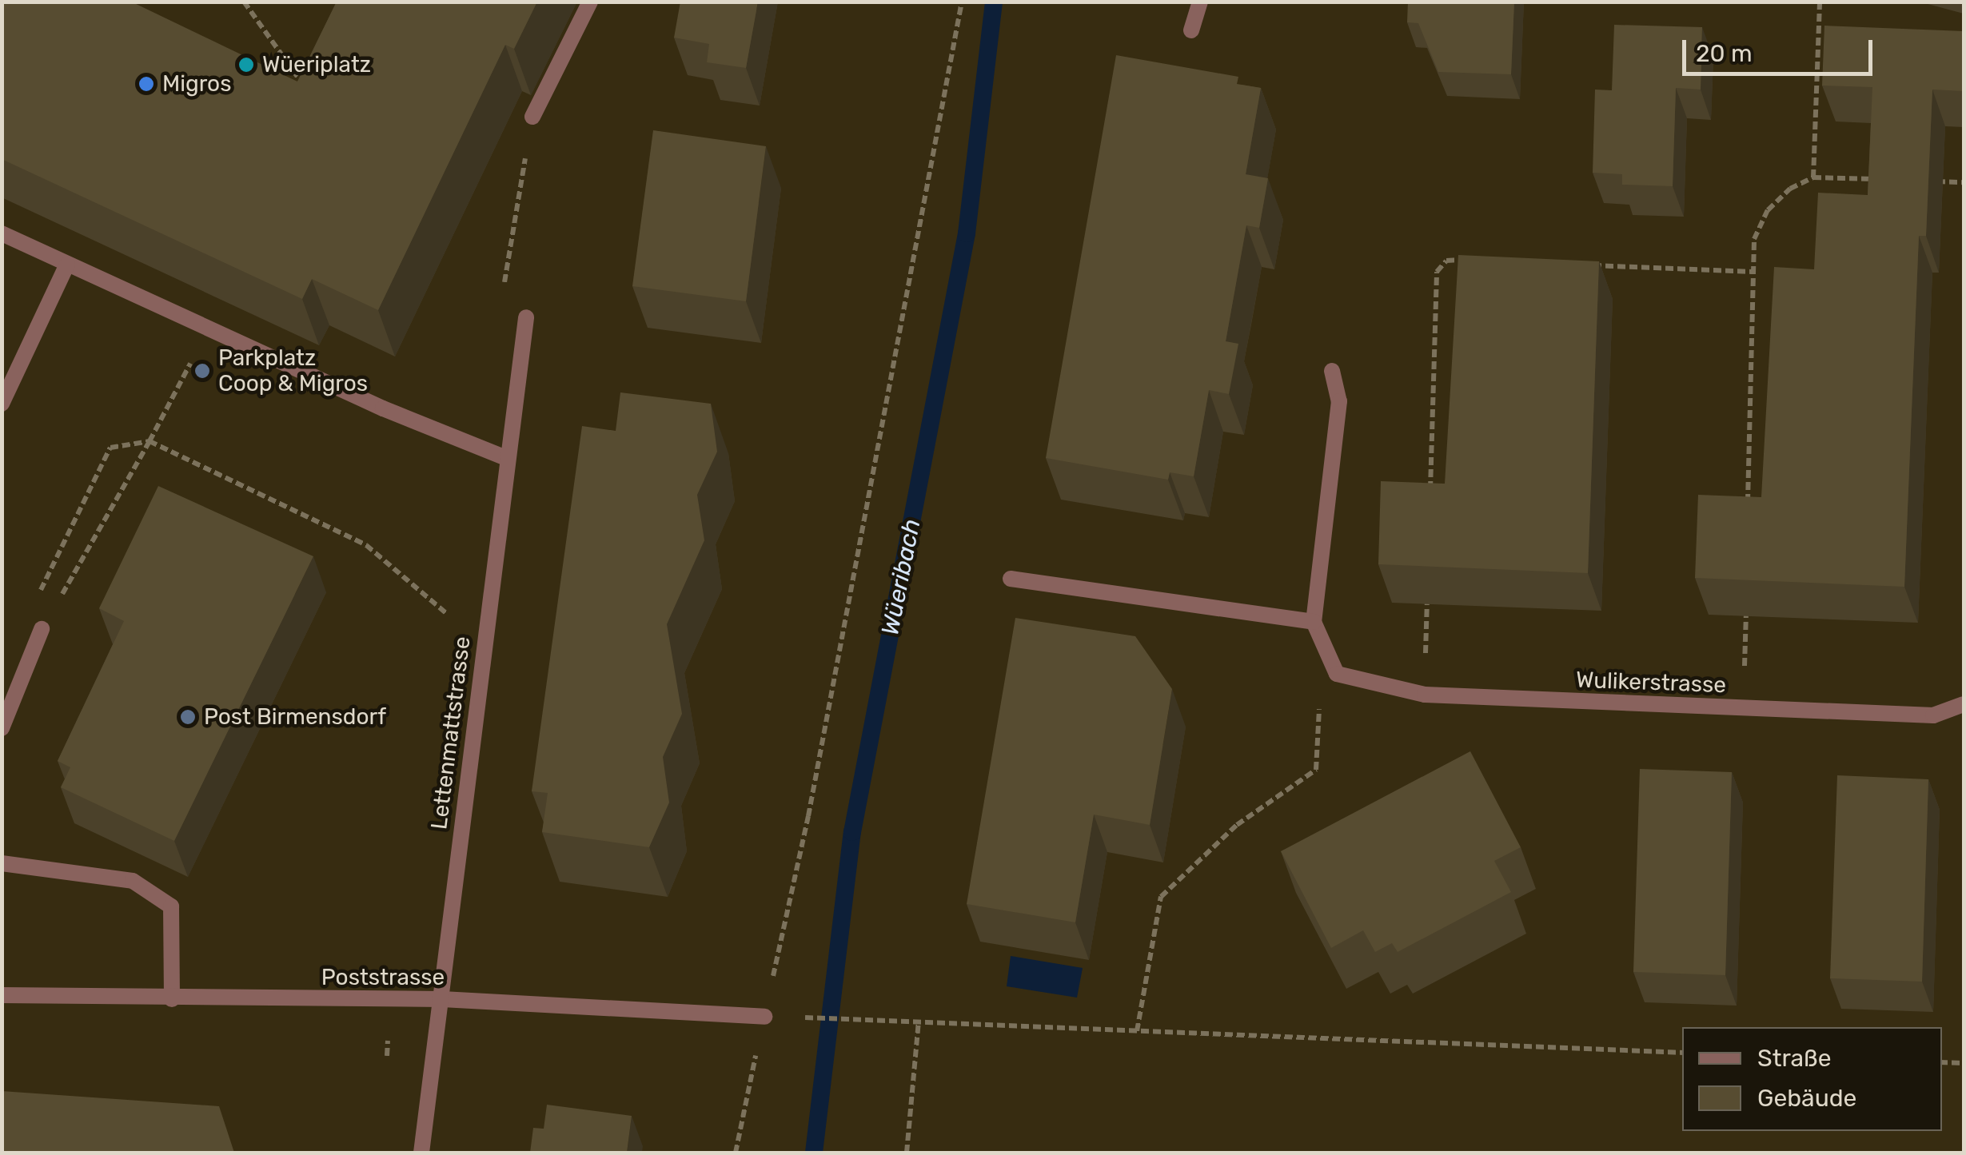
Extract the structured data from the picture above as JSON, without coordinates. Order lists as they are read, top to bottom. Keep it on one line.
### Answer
{"streets":{"street":["Wulikerstrasse","Lettenmattstrasse","Poststrasse"]},"crossings":[["Lettenmattstrasse","Poststrasse"]],"water":["Wüeribach"],"places":["Wüeriplatz","Migros","Parkplatz Coop & Migros","Post Birmensdorf"],"legend":["Straße","Gebäude"],"scale_bar":"20 m"}
